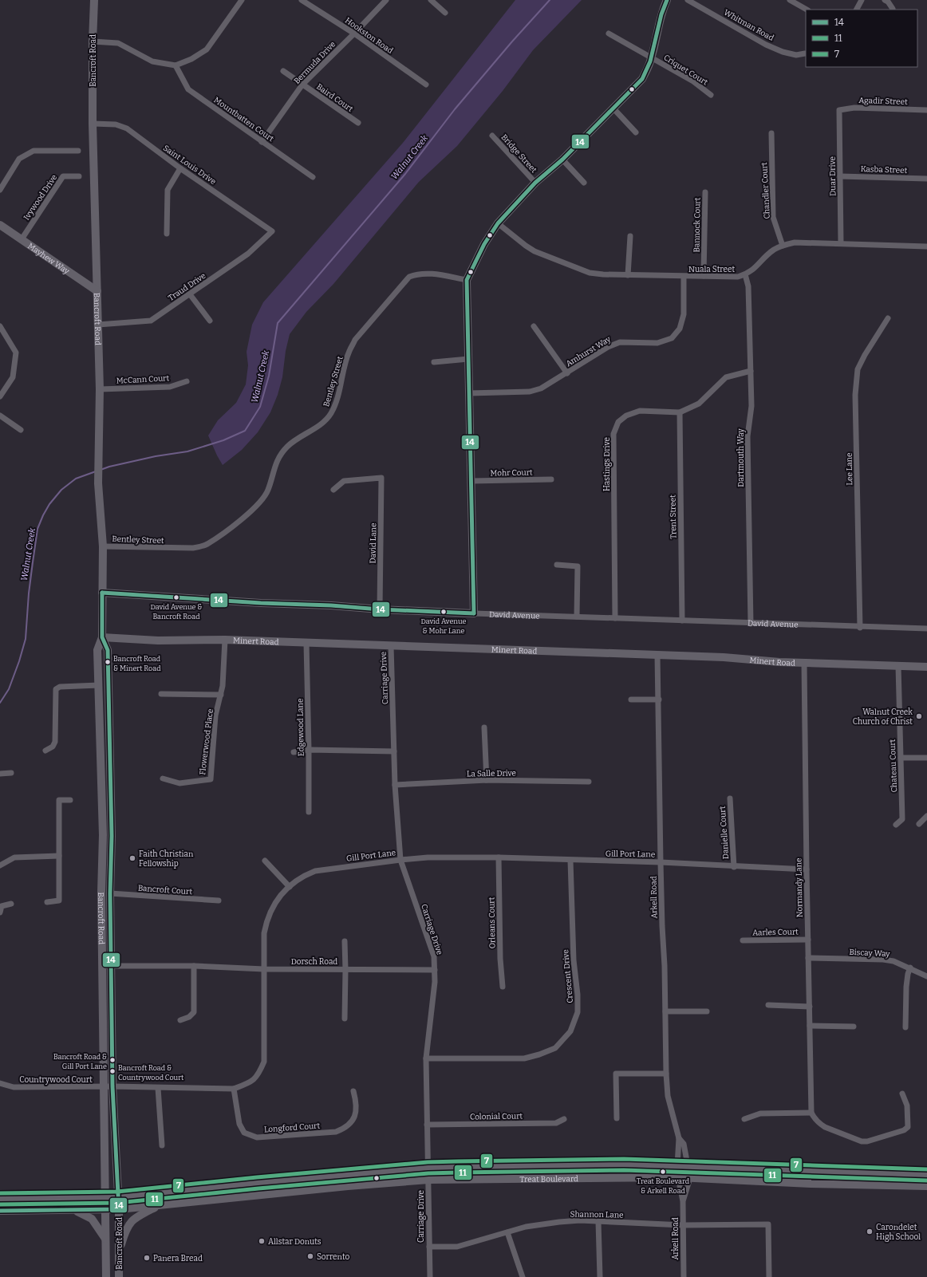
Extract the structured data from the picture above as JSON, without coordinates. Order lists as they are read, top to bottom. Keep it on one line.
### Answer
{"streets":{"street":["Whitman Road","Hookston Road","Bancroft Road","Bermuda Drive","Criquet Court","Baird Court","Agadir Street","Mountbatten Court","Bridge Street","Saint Louis Drive","Kasba Street","Duar Drive","Chandler Court","Ivywood Drive","Bannock Court","Mayhew Way","Nuala Street","Traud Drive","Amhurst Way","McCann Court","Bentley Street","Dartmouth Way","Hastings Drive","Lee Lane","Mohr Court","Trent Street","David Lane","David Avenue","Minert Road","Carriage Drive","Edgewood Lane","Flowerwood Place","Chateau Court","La Salle Drive","Danielle Court","Gill Port Lane","Normandy Lane","Bancroft Court","Arkell Road","Orleans Court","Aarles Court","Biscay Way","Dorsch Road","Crescent Drive","Countrywood Court","Colonial Court","Longford Court","Treat Boulevard","Shannon Lane"]},"crossings":[["Hookston Road","Bermuda Drive"],["Bancroft Road","Saint Louis Drive"],["Bancroft Road","Mayhew Way"],["Bancroft Road","Traud Drive"],["Bancroft Road","McCann Court"],["Bancroft Road","Bentley Street"],["Bancroft Road","David Avenue"],["Bancroft Road","Minert Road"],["Bancroft Road","Gill Port Lane"],["Bancroft Road","Bancroft Court"],["Bancroft Road","Dorsch Road"],["Bancroft Road","Countrywood Court"],["Bancroft Road","Treat Boulevard"],["Bermuda Drive","Baird Court"],["Bermuda Drive","Mountbatten Court"],["Agadir Street","Duar Drive"],["Saint Louis Drive","Traud Drive"],["Kasba Street","Duar Drive"],["Duar Drive","Nuala Street"],["Chandler Court","Nuala Street"],["Ivywood Drive","Mayhew Way"],["Bannock Court","Nuala Street"],["Nuala Street","Amhurst Way"],["Nuala Street","Dartmouth Way"],["Dartmouth Way","Hastings Drive"],["Dartmouth Way","David Avenue"],["Hastings Drive","Trent Street"],["Hastings Drive","David Avenue"],["Lee Lane","David Avenue"],["Trent Street","David Avenue"],["David Lane","David Avenue"],["Minert Road","Carriage Drive"],["Minert Road","Edgewood Lane"],["Minert Road","Flowerwood Place"],["Minert Road","Chateau Court"],["Minert Road","Normandy Lane"],["Minert Road","Arkell Road"],["Carriage Drive","La Salle Drive"],["Carriage Drive","Gill Port Lane"],["Carriage Drive","Dorsch Road"],["Carriage Drive","Crescent Drive"],["Carriage Drive","Colonial Court"],["Carriage Drive","Treat Boulevard"],["Carriage Drive","Shannon Lane"],["Danielle Court","Gill Port Lane"],["Gill Port Lane","Normandy Lane"],["Gill Port Lane","Arkell Road"],["Gill Port Lane","Orleans Court"],["Gill Port Lane","Dorsch Road"],["Gill Port Lane","Crescent Drive"],["Gill Port Lane","Countrywood Court"],["Gill Port Lane","Longford Court"],["Normandy Lane","Aarles Court"],["Normandy Lane","Biscay Way"],["Arkell Road","Treat Boulevard"],["Arkell Road","Shannon Lane"]],"water":["Walnut Creek"],"places":["David Avenue & Bancroft Road","David Avenue & Mohr Lane","Bancroft Road & Minert Road","Walnut Creek Church of Christ","Faith Christian Fellowship","Bancroft Road & Gill Port Lane","Bancroft Road & Countrywood Court","Treat Boulevard & Arkell Road","Carondelet High School","Allstar Donuts","Sorrento","Panera Bread"],"lines":["transit line 14","transit line 7","transit line 11"],"legend":["14","11","7"]}
